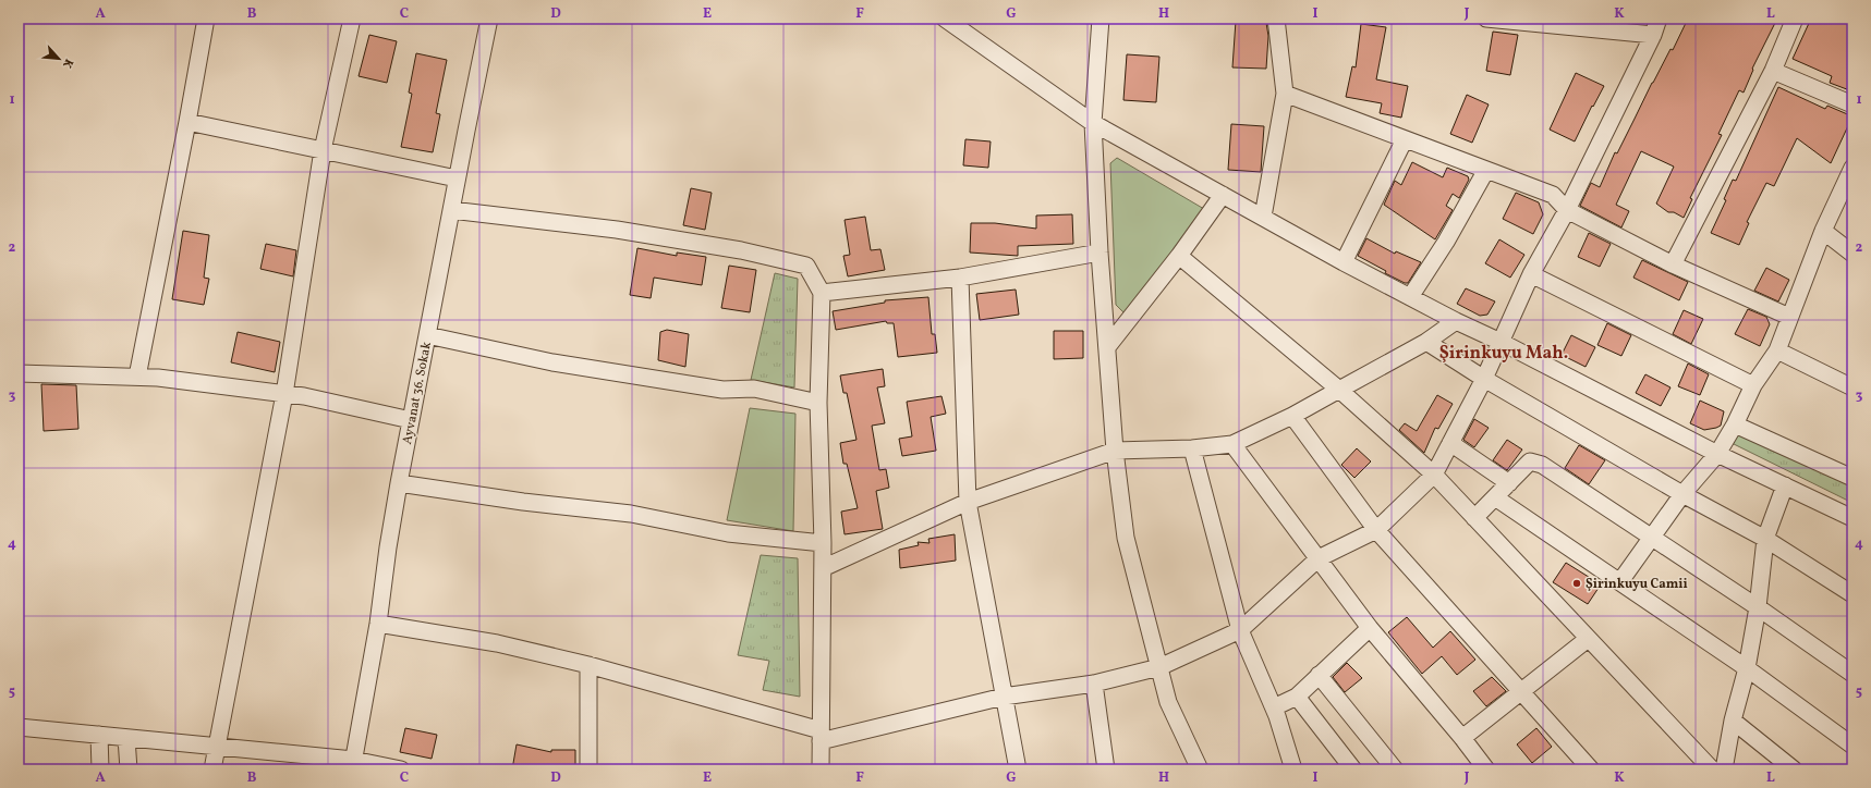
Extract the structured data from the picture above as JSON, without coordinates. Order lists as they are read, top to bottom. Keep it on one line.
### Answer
{"streets":{"street":["Ayvanat 36. Sokak"]},"districts":["Şirinkuyu Mah."],"places":["Şirinkuyu Camii"],"north":"bottom right","grid":{"columns":["A","B","C","D","E","F","G","H","I","J","K","L"],"rows":["1","2","3","4","5"]}}
